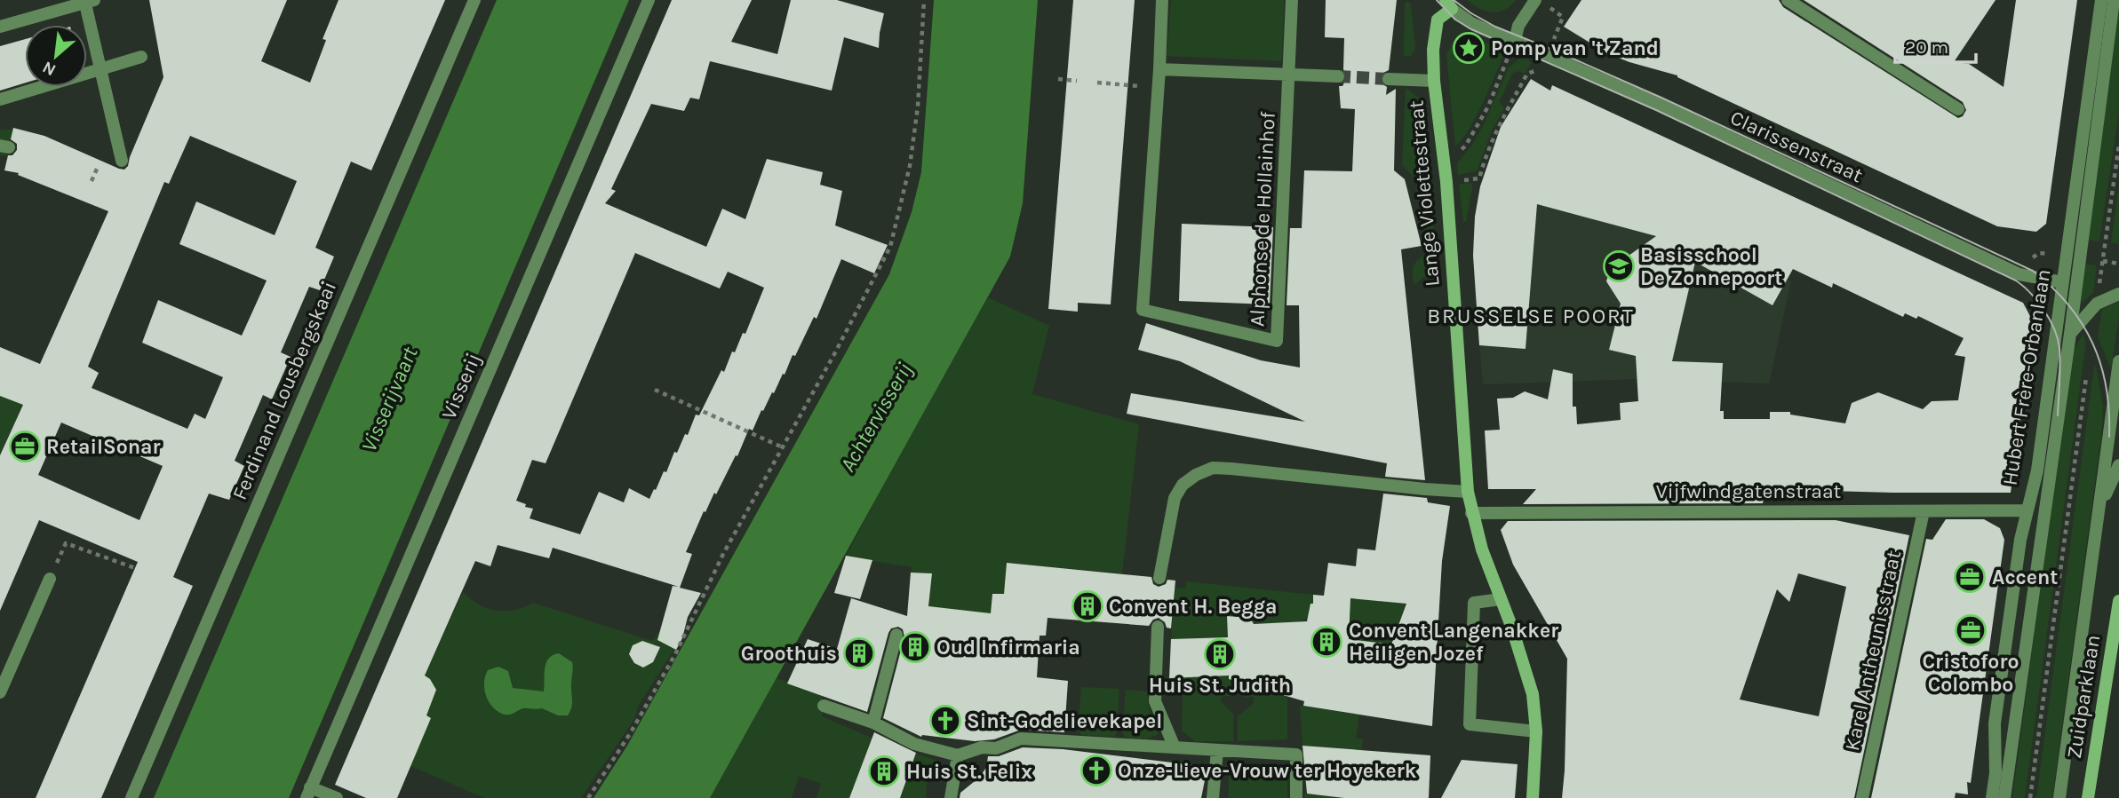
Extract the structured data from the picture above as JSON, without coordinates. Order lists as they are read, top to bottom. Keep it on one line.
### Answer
{"streets":{"street":["Clarissenstraat","Lange Violettestraat","Alphonse de Hollainhof","Hubert Frère-Orbanlaan","Visserij","Ferdinand Lousbergskaai","Vijfwindgatenstraat","Karel Antheunisstraat","Zuidparklaan"]},"crossings":[["Clarissenstraat","Lange Violettestraat"],["Clarissenstraat","Hubert Frère-Orbanlaan"],["Lange Violettestraat","Vijfwindgatenstraat"],["Hubert Frère-Orbanlaan","Vijfwindgatenstraat"],["Vijfwindgatenstraat","Karel Antheunisstraat"]],"districts":["BRUSSELSE POORT"],"water":["Visserijvaart","Achtervisserij"],"places":{"place":["Pomp van 't Zand"],"school or university":["Basisschool De Zonnepoort"],"office":["RetailSonar","Accent","Cristoforo Colombo"],"building":["Convent H. Begga","Convent Langenakker Heiligen Jozef","Oud Infirmaria","Groothuis","Huis St. Judith","Huis St. Felix"],"church":["Sint-Godelievekapel","Onze-Lieve-Vrouw ter Hoyekerk"]},"scale_bar":"20 m","north":"bottom left"}
